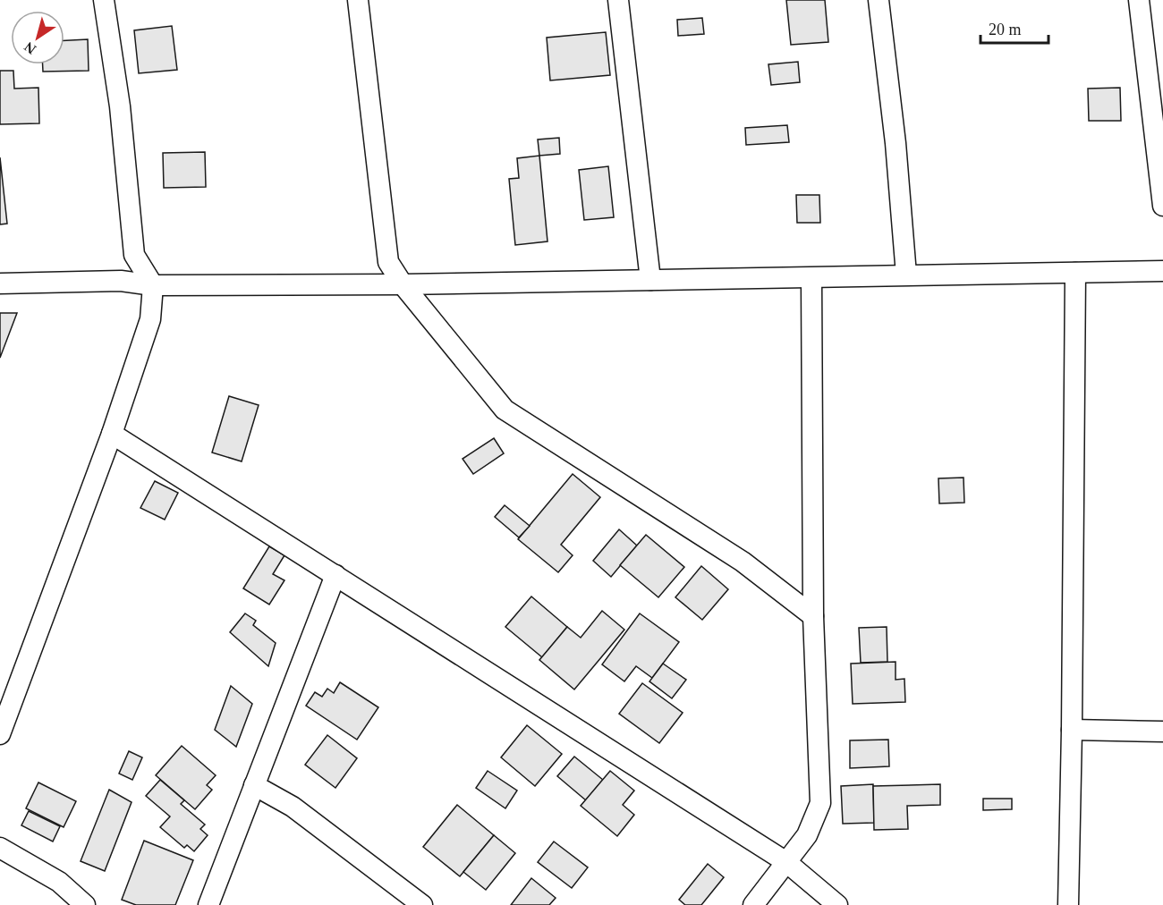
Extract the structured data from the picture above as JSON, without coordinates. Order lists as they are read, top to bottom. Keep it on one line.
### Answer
{"scale_bar":"20 m","north":"bottom left"}
